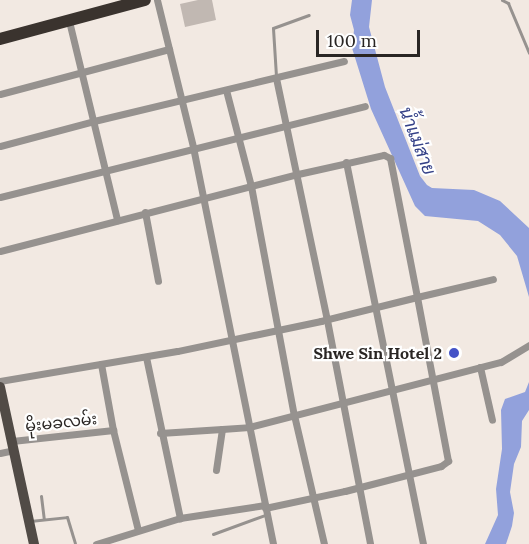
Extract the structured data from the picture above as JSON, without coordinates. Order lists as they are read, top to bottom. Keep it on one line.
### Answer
{"streets":{"street":["မိုးမခလမ်း"]},"water":["น้ำแม่สาย"],"places":["Shwe Sin Hotel 2"],"scale_bar":"100 m"}
